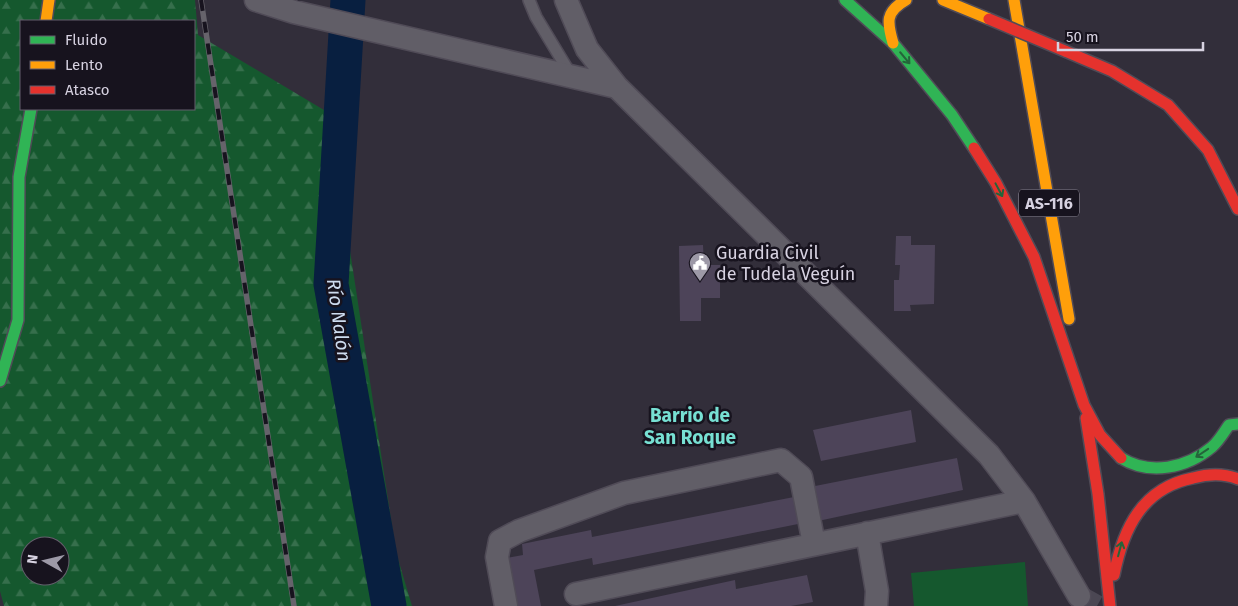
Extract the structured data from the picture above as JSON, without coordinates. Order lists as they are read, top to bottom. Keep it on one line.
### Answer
{"streets":{"main road":["AS-116"]},"districts":["Barrio de San Roque"],"water":["Río Nalón"],"places":{"public building":["Guardia Civil de Tudela Veguín"]},"legend":["Fluido","Lento","Atasco"],"scale_bar":"50 m","north":"left"}
